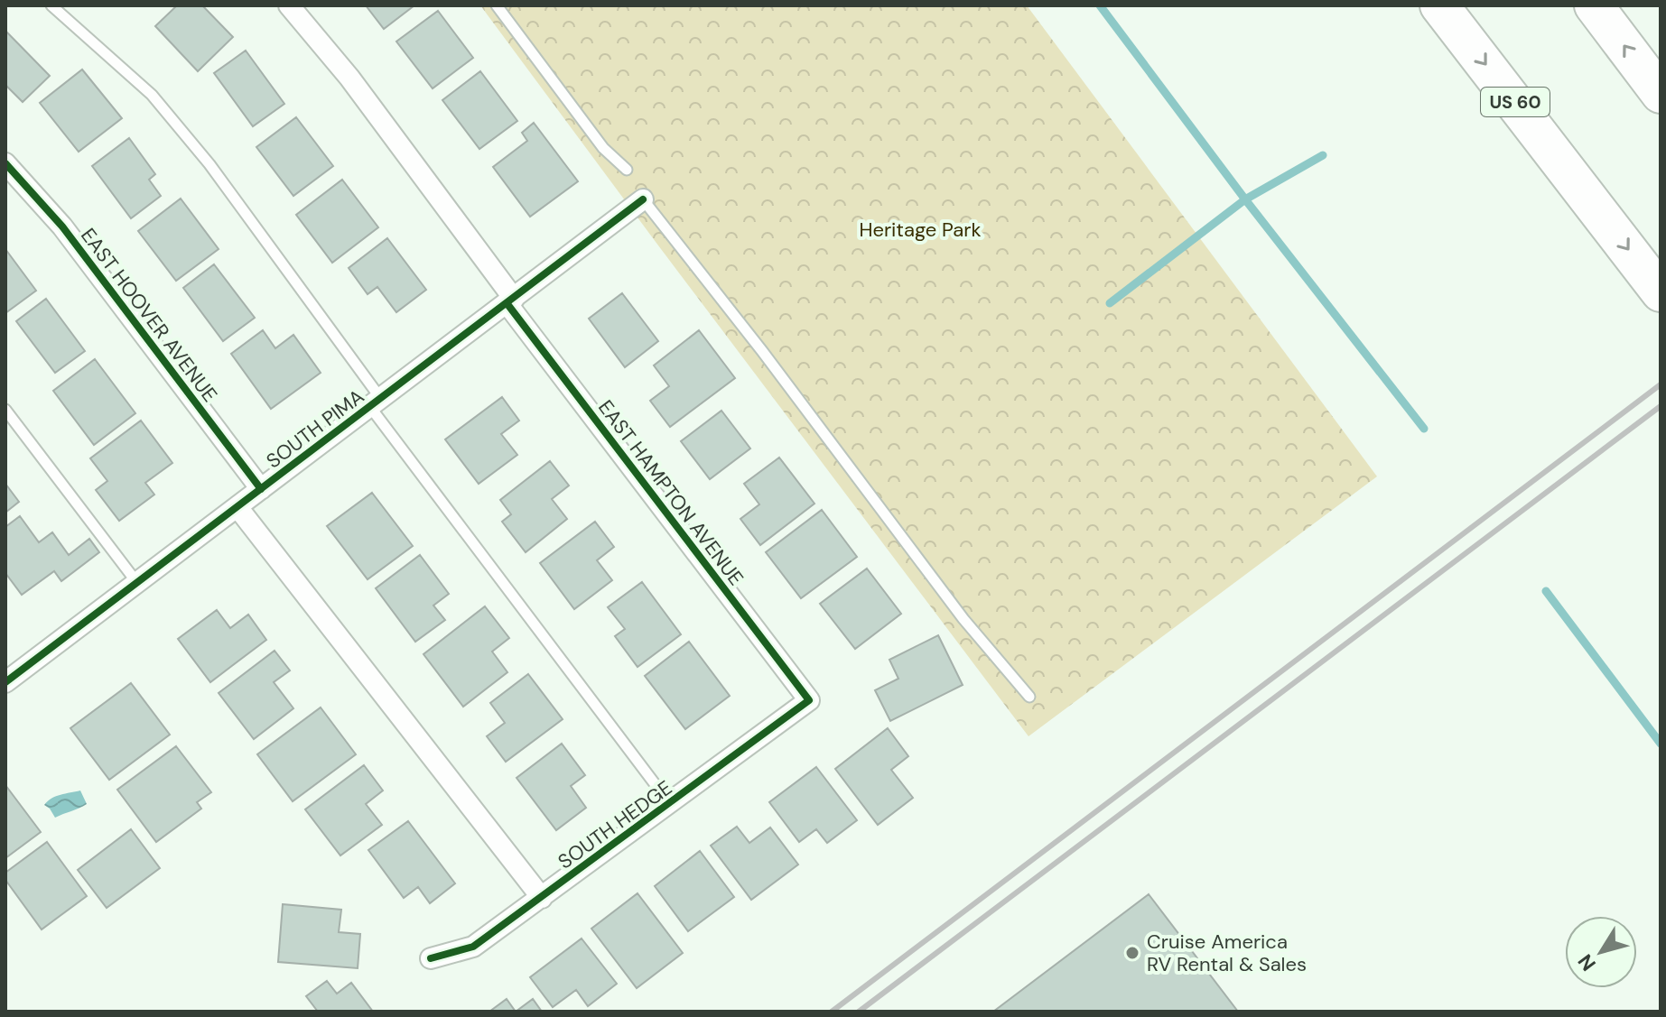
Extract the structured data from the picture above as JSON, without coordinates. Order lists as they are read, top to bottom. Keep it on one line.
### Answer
{"streets":{"highway":["US 60"],"street":["EAST HOOVER AVENUE","SOUTH PIMA","EAST HAMPTON AVENUE","SOUTH HEDGE"]},"crossings":[["EAST HOOVER AVENUE","SOUTH PIMA"],["SOUTH PIMA","EAST HAMPTON AVENUE"],["EAST HAMPTON AVENUE","SOUTH HEDGE"]],"parks":["Heritage Park"],"places":["Cruise America RV Rental & Sales"],"north":"bottom left"}
